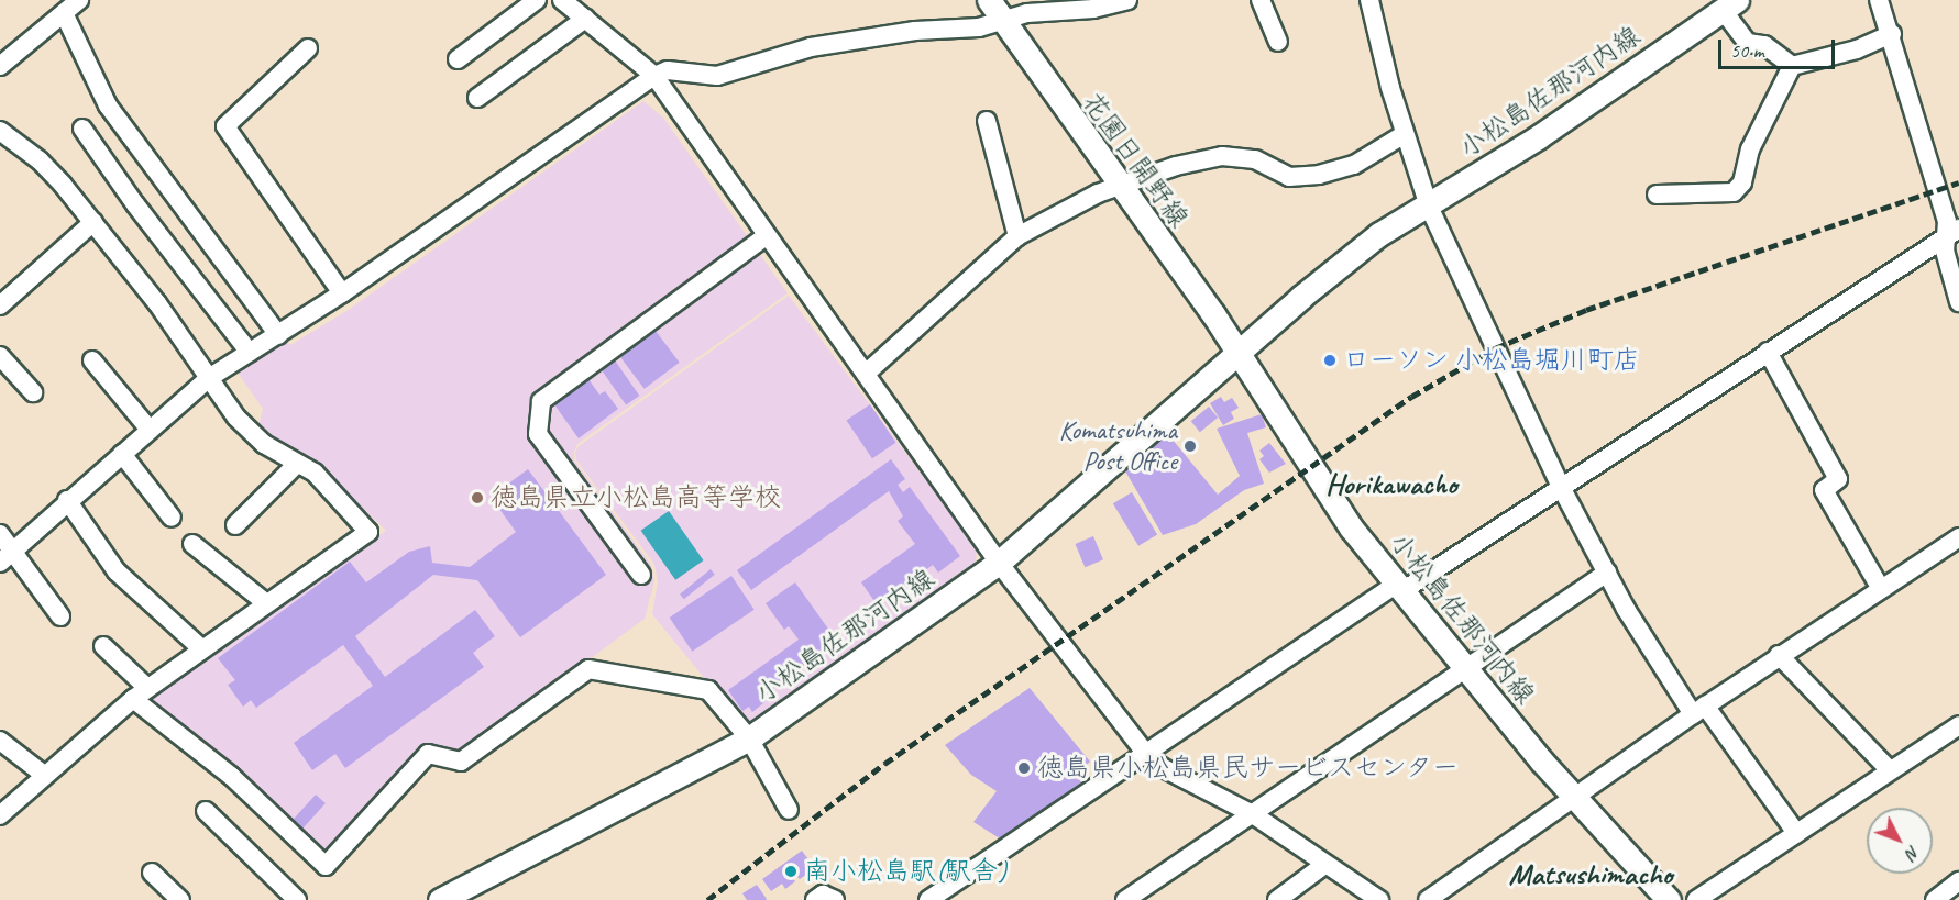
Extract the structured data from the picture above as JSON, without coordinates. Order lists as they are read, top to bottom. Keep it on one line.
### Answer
{"streets":{"main road":["小松島佐那河内線","花園日開野線"]},"crossings":[["小松島佐那河内線","花園日開野線"]],"districts":["Horikawacho","Matsushimacho"],"places":["ローソン 小松島堀川町店","Komatsuhima Post Office","徳島県立小松島高等学校","徳島県小松島県民サービスセンター","南小松島駅(駅舎)"],"scale_bar":"50 m","north":"bottom right"}
